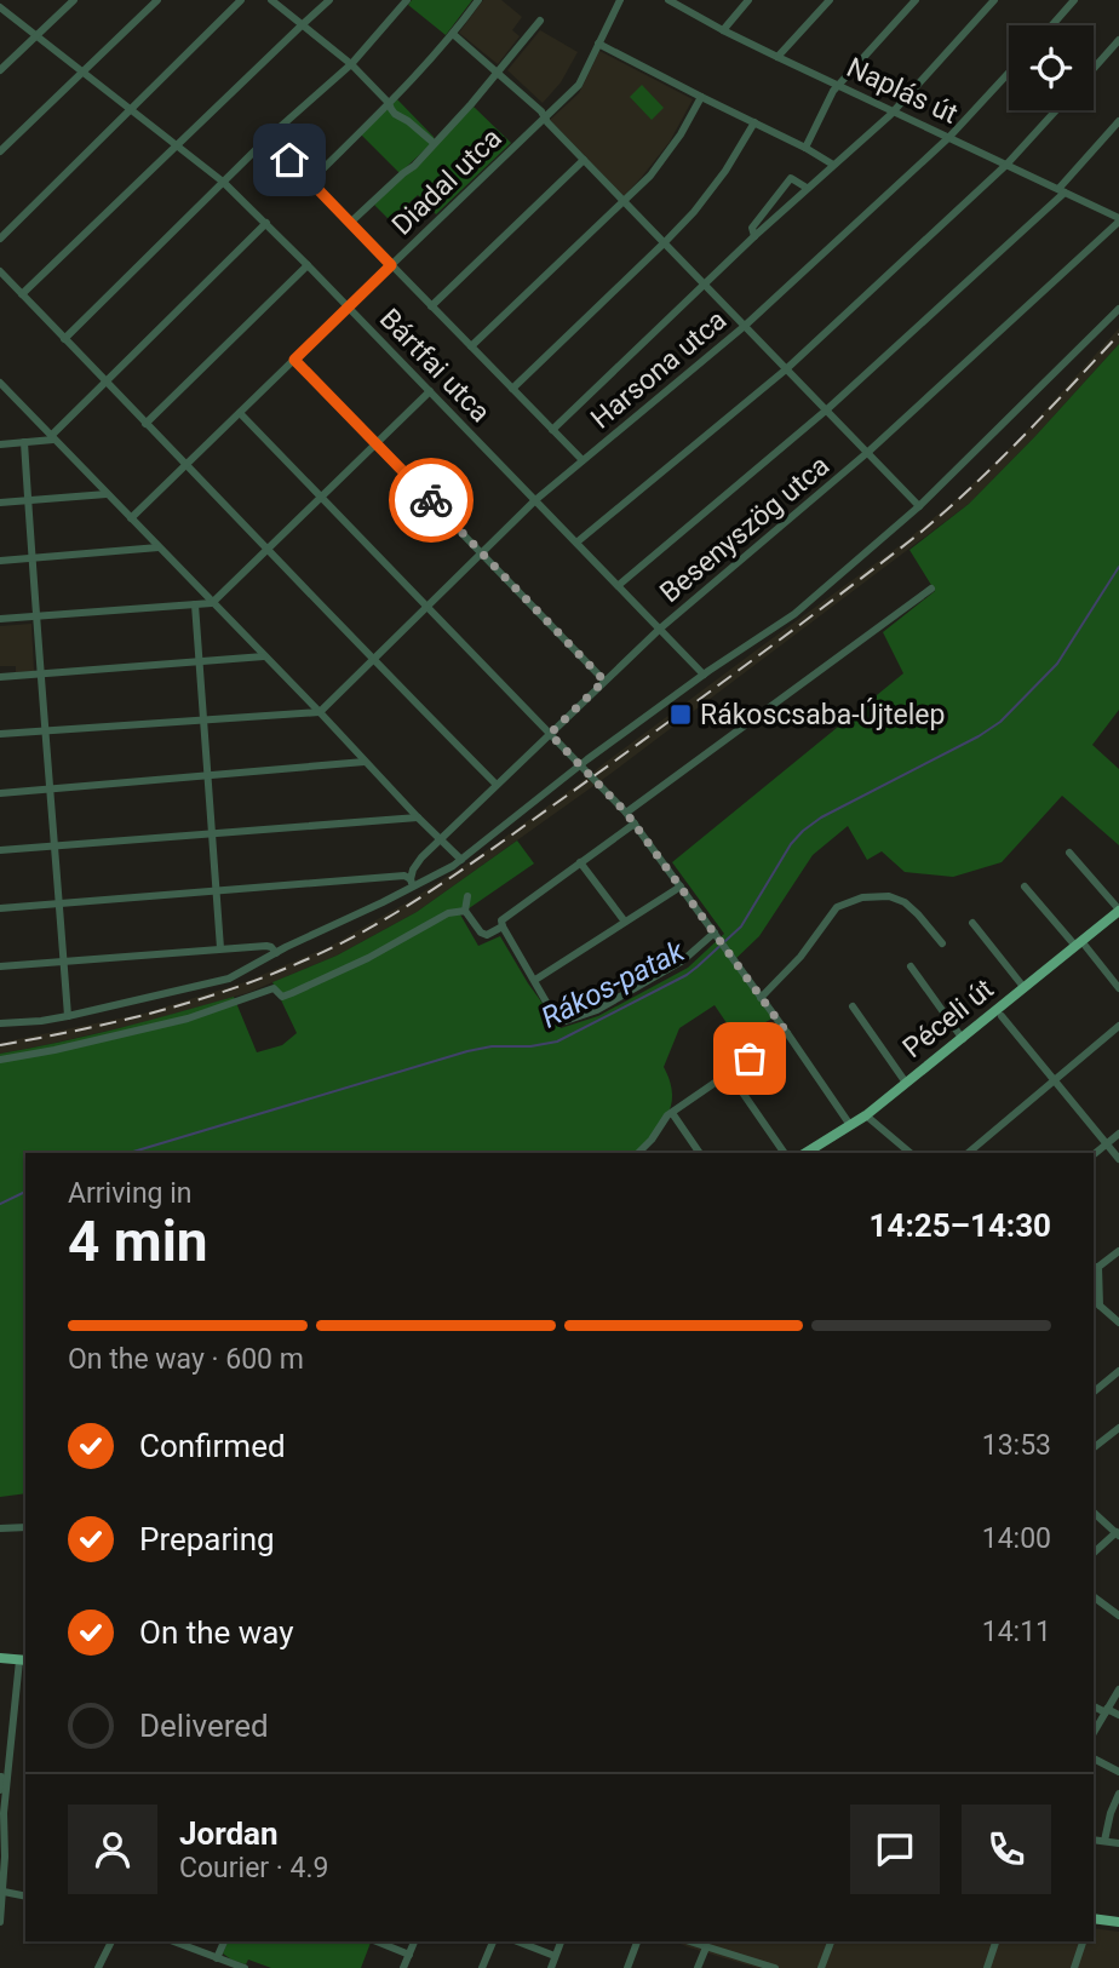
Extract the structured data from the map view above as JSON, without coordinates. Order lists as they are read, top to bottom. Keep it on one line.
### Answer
{"streets":{"main road":["Péceli út"],"street":["Naplás út","Diadal utca","Bártfai utca","Harsona utca","Besenyszög utca"]},"crossings":[["Naplás út","Harsona utca"],["Naplás út","Besenyszög utca"],["Diadal utca","Bártfai utca"],["Bártfai utca","Harsona utca"],["Bártfai utca","Besenyszög utca"]],"water":["Rákos-patak"],"places":{"transit":["Rákoscsaba-Újtelep"]},"page":{"heading":["4 min","Arriving in","14:25–14:30"],"panel":["Jordan","Courier · 4.9"],"bar":"On the way · 600 m","list":[["Confirmed","13:53"],["Preparing","14:00"],["On the way","14:11"],"Delivered"]}}
